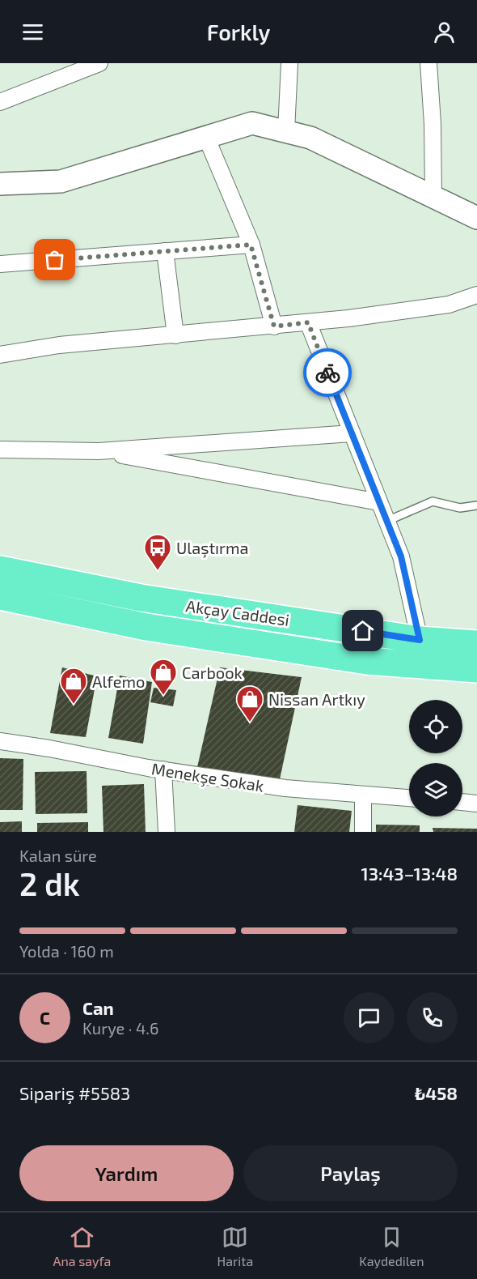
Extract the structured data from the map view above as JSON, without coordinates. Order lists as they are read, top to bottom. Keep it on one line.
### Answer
{"streets":{"highway":["Akçay Caddesi"],"street":["Menekşe Sokak"]},"places":{"bus stop":["Ulaştırma"],"shop":["Carbook","Alfemo","Nissan Artkıy"]},"page":{"header":"Forkly","heading":["2 dk","Kalan süre","13:43–13:48"],"panel":["Can","Kurye · 4.6","Sipariş #5583","₺458"],"bar":"Yolda · 160 m","round":"C","buttons":["Yardım","Paylaş"],"tabs":["Ana sayfa","Harita","Kaydedilen"]}}
